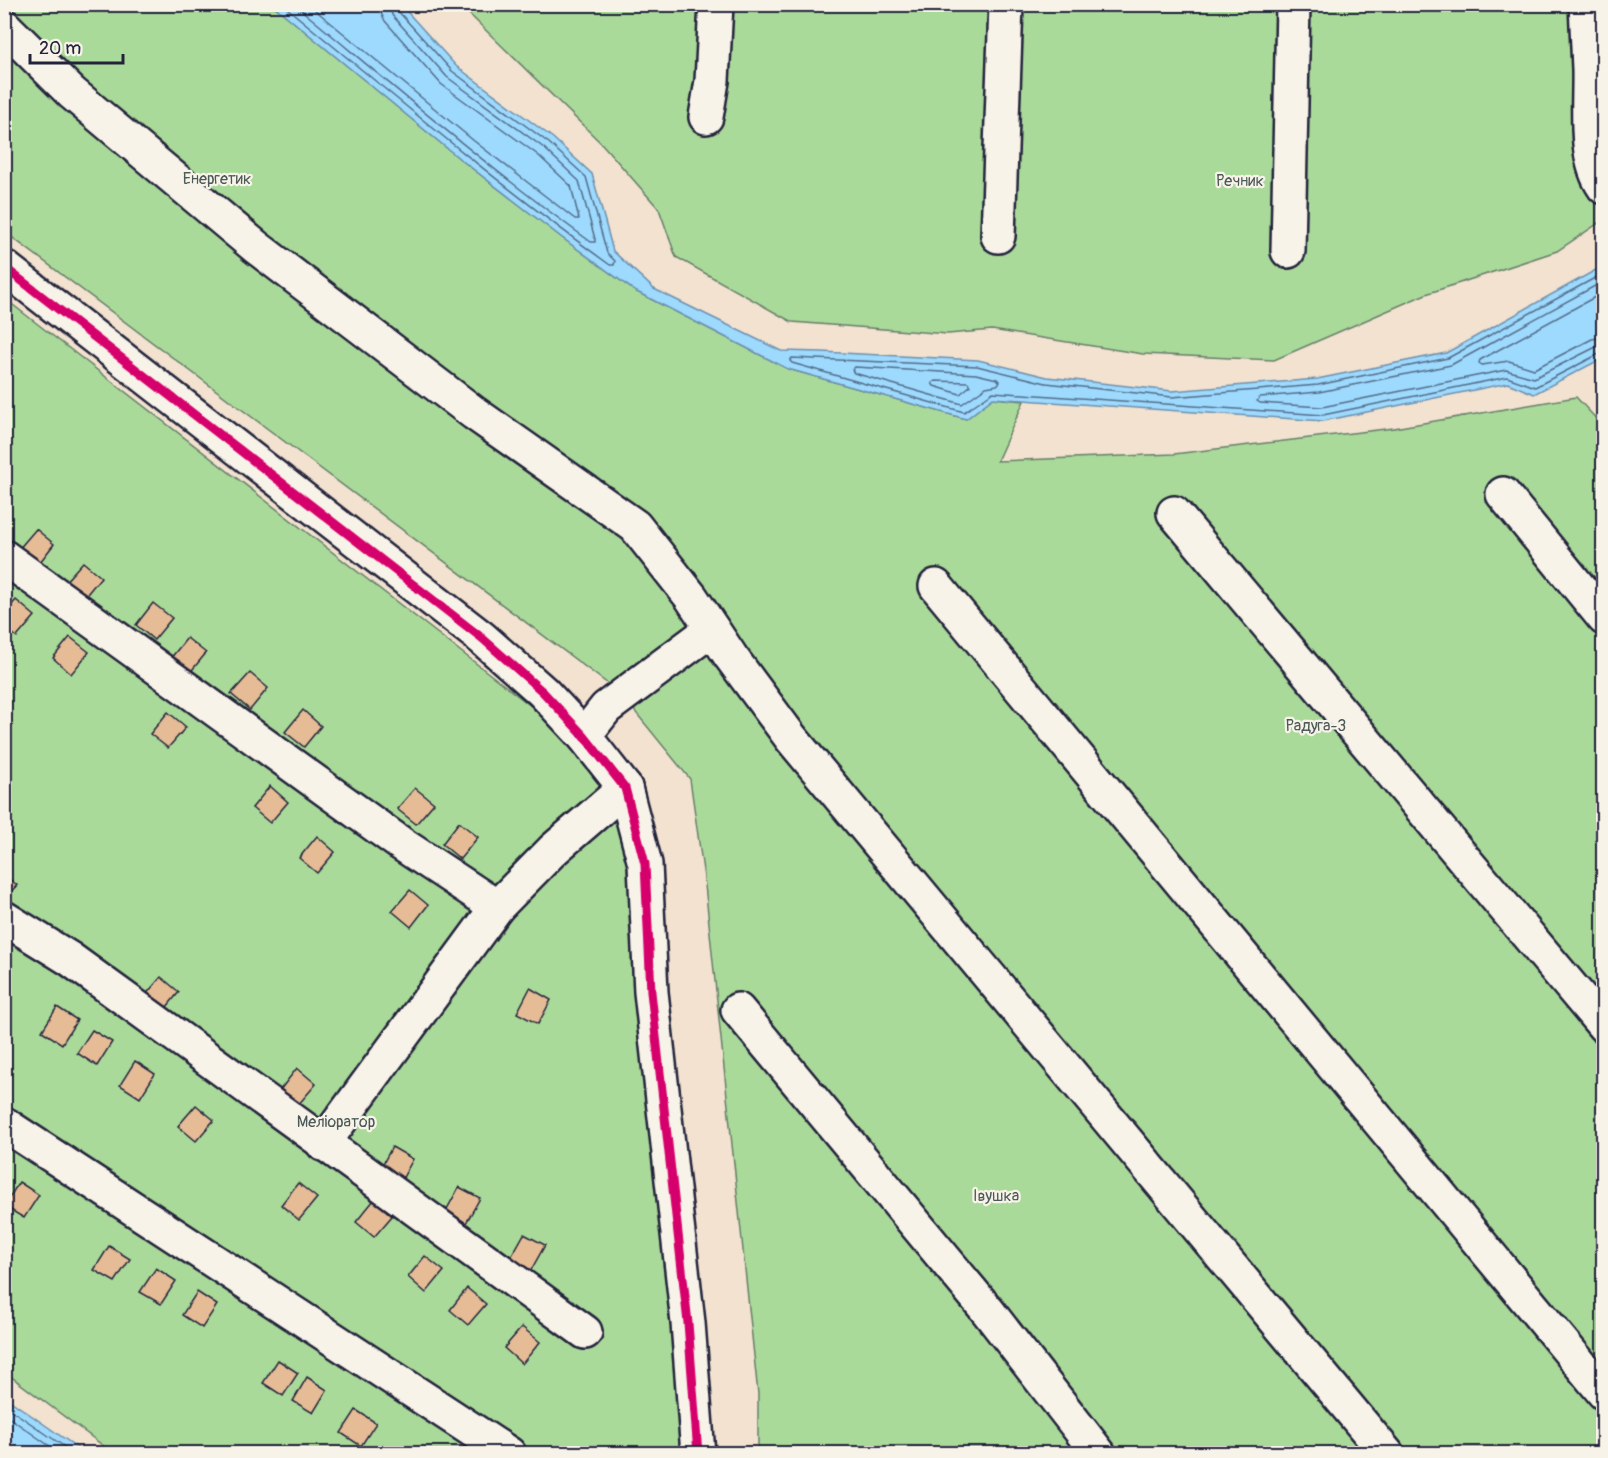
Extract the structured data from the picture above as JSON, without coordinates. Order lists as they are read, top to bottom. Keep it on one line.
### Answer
{"parks":["Енергетик","Речник","Радуга-3","Меліоратор","Івушка"],"scale_bar":"20 m"}
